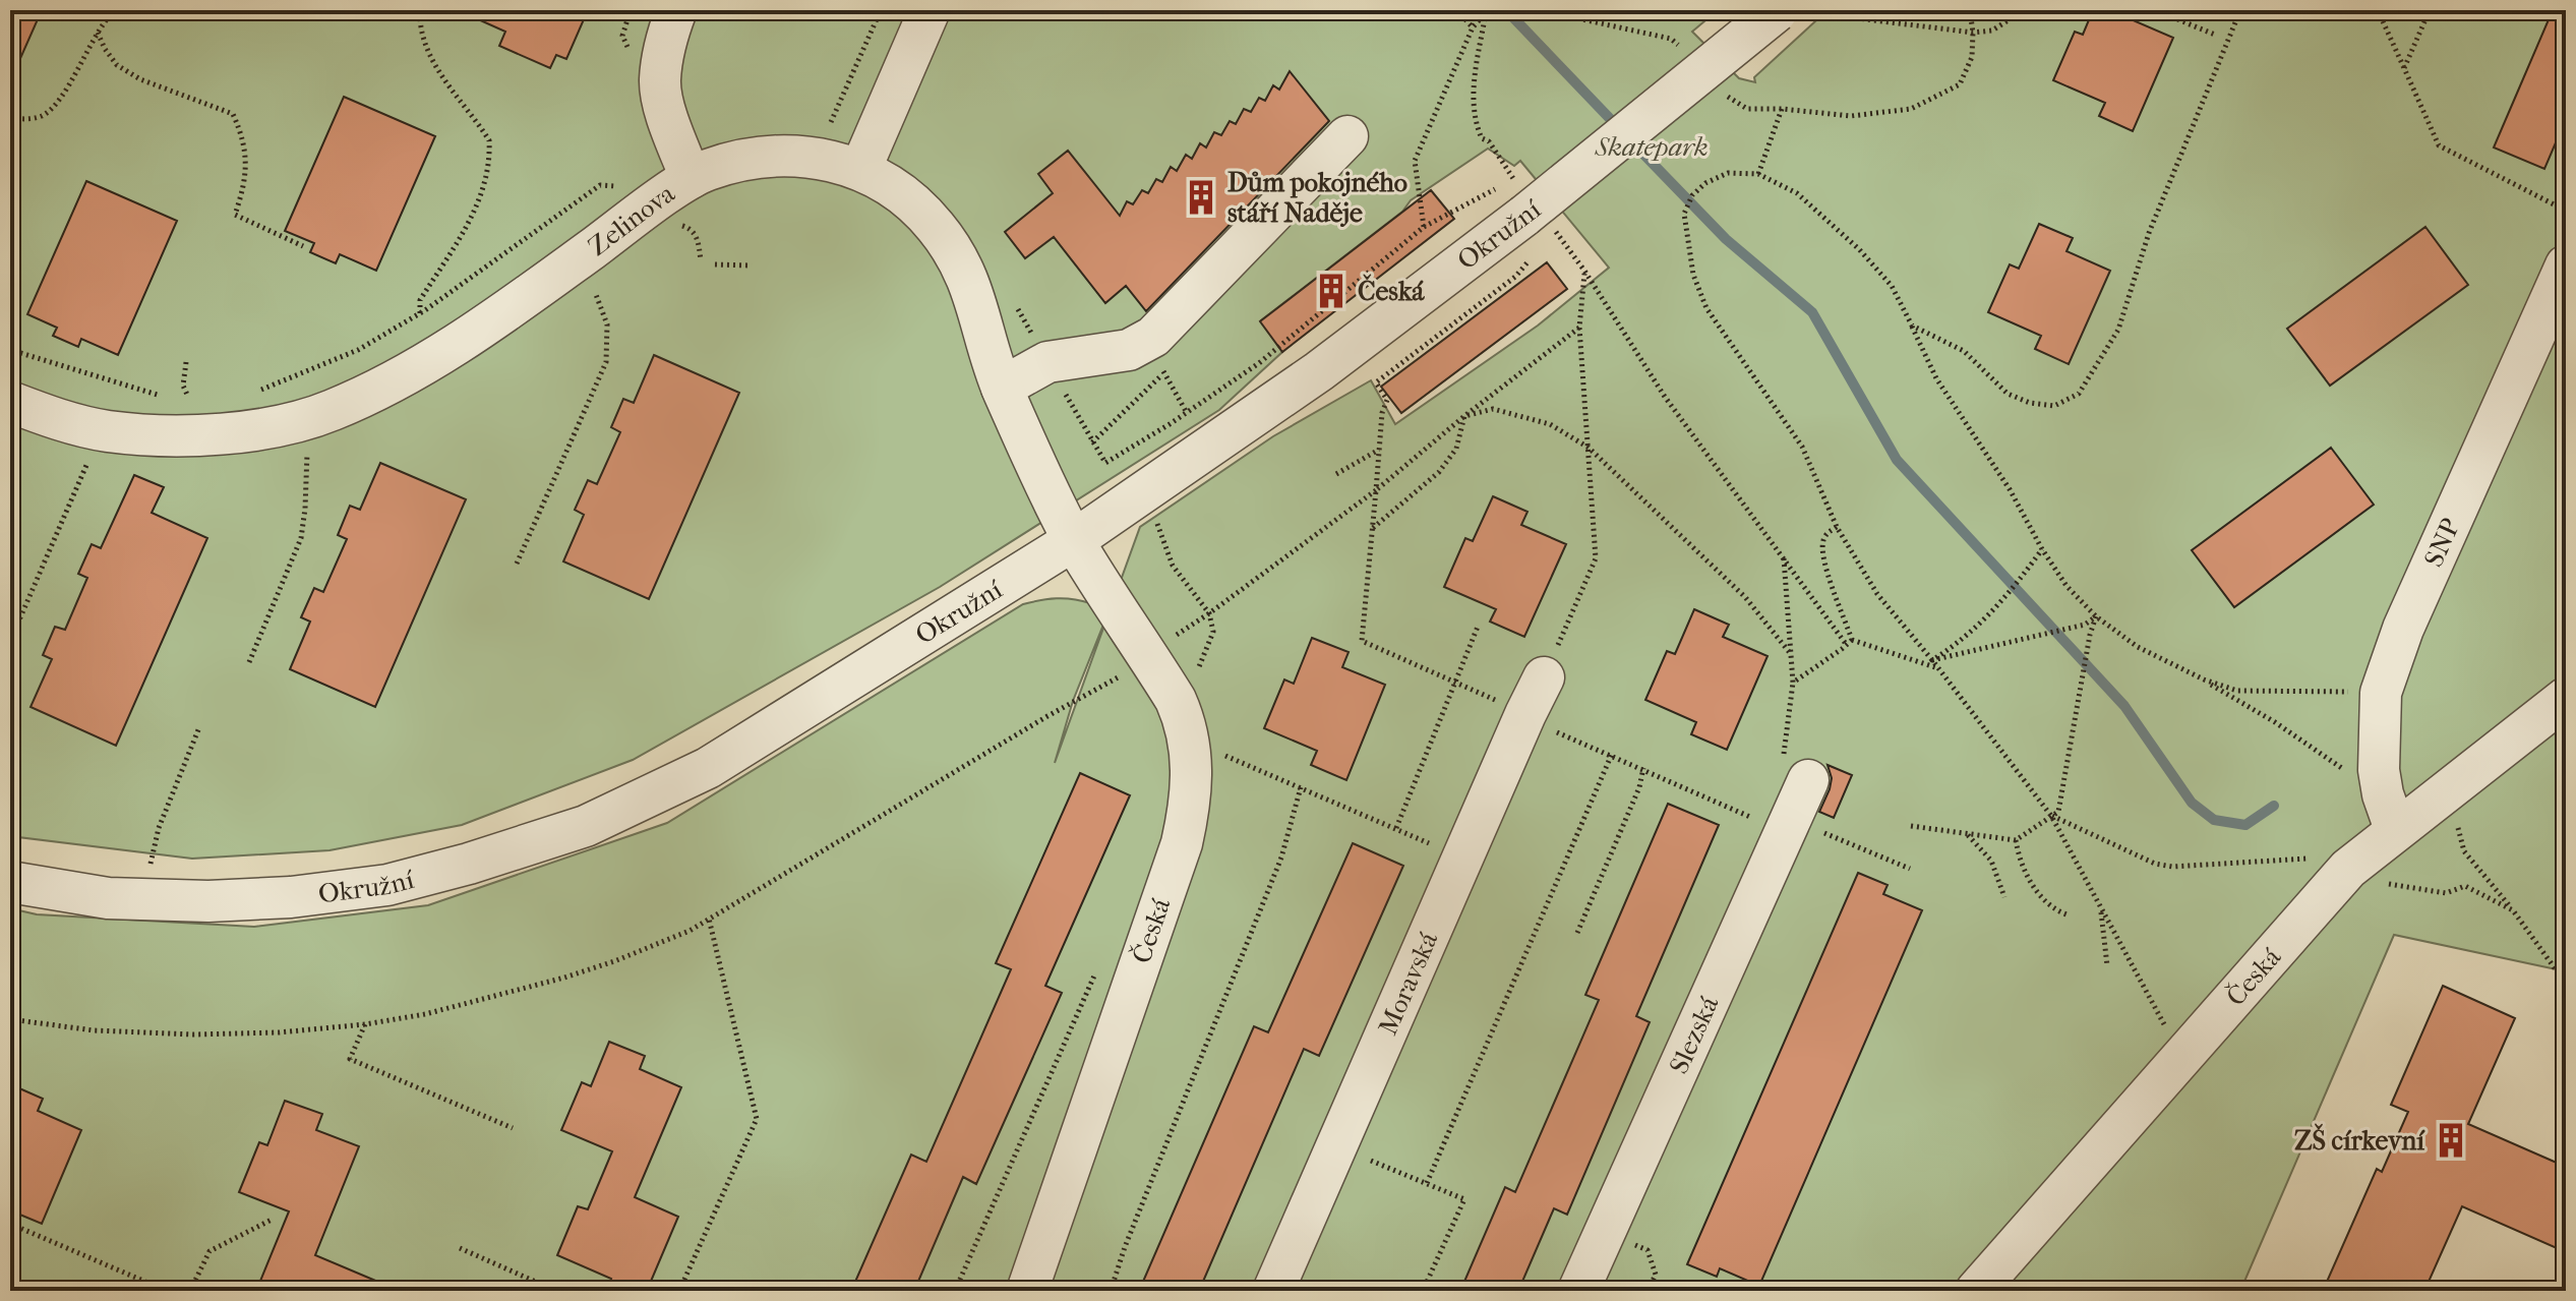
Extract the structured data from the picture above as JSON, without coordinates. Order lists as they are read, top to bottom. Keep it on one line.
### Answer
{"streets":{"street":["Zelinova","Okružní","SNP","Česká","Moravská","Slezská"]},"crossings":[["Zelinova","Okružní"],["Zelinova","Česká"],["Okružní","Česká"],["SNP","Česká"]],"parks":["Skatepark"],"places":{"building":["Dům pokojného stáří Naděje","Česká","ZŠ církevní"]}}
